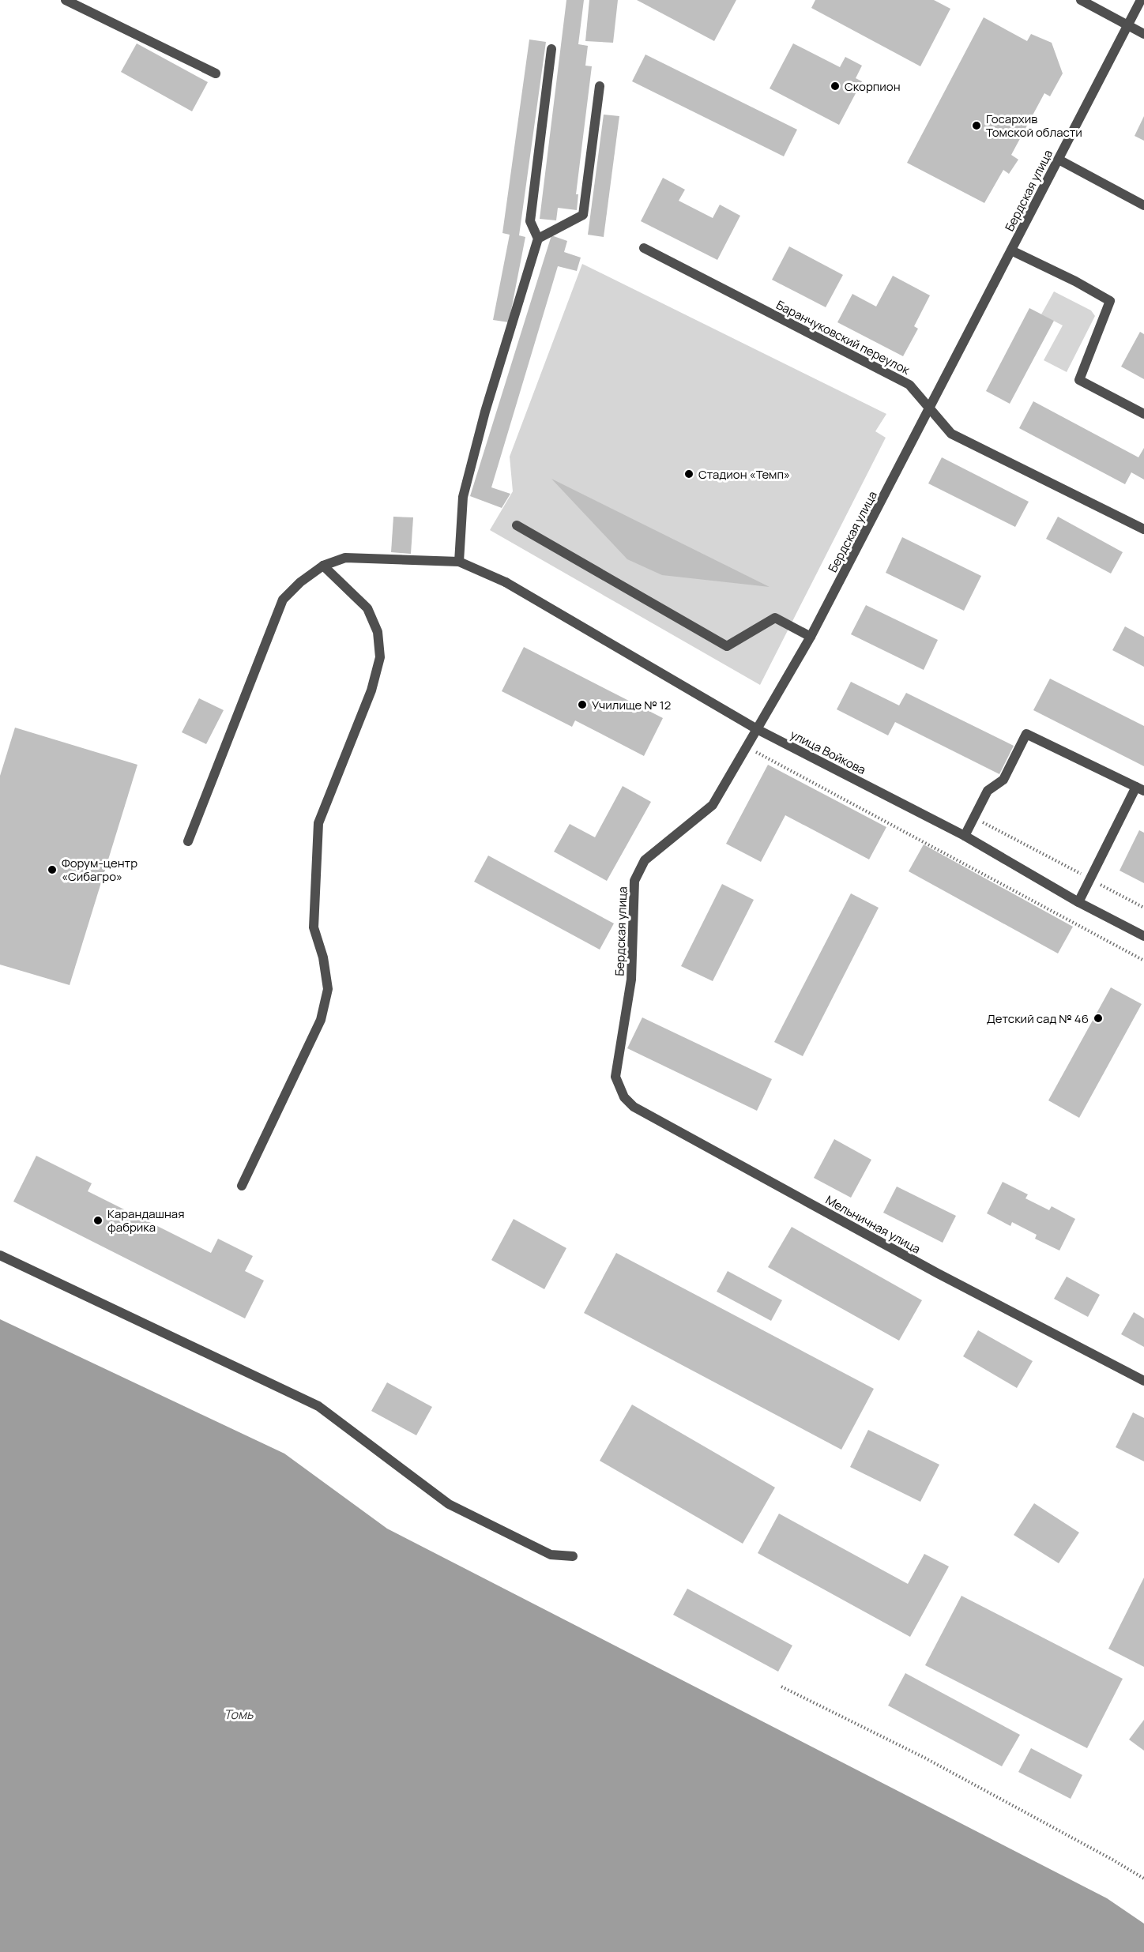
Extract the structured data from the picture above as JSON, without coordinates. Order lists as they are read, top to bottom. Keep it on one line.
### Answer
{"streets":{"street":["Бердская улица","Баранчуковский переулок","улица Войкова","Мельничная улица"]},"crossings":[["Бердская улица","Баранчуковский переулок"],["Бердская улица","улица Войкова"],["Бердская улица","Мельничная улица"]],"water":["Томь"],"places":["Скорпион","Госархив Томской области","Стадион «Темп»","Училище № 12","Форум-центр «Сибагро»","Детский сад № 46","Карандашная фабрика"]}
